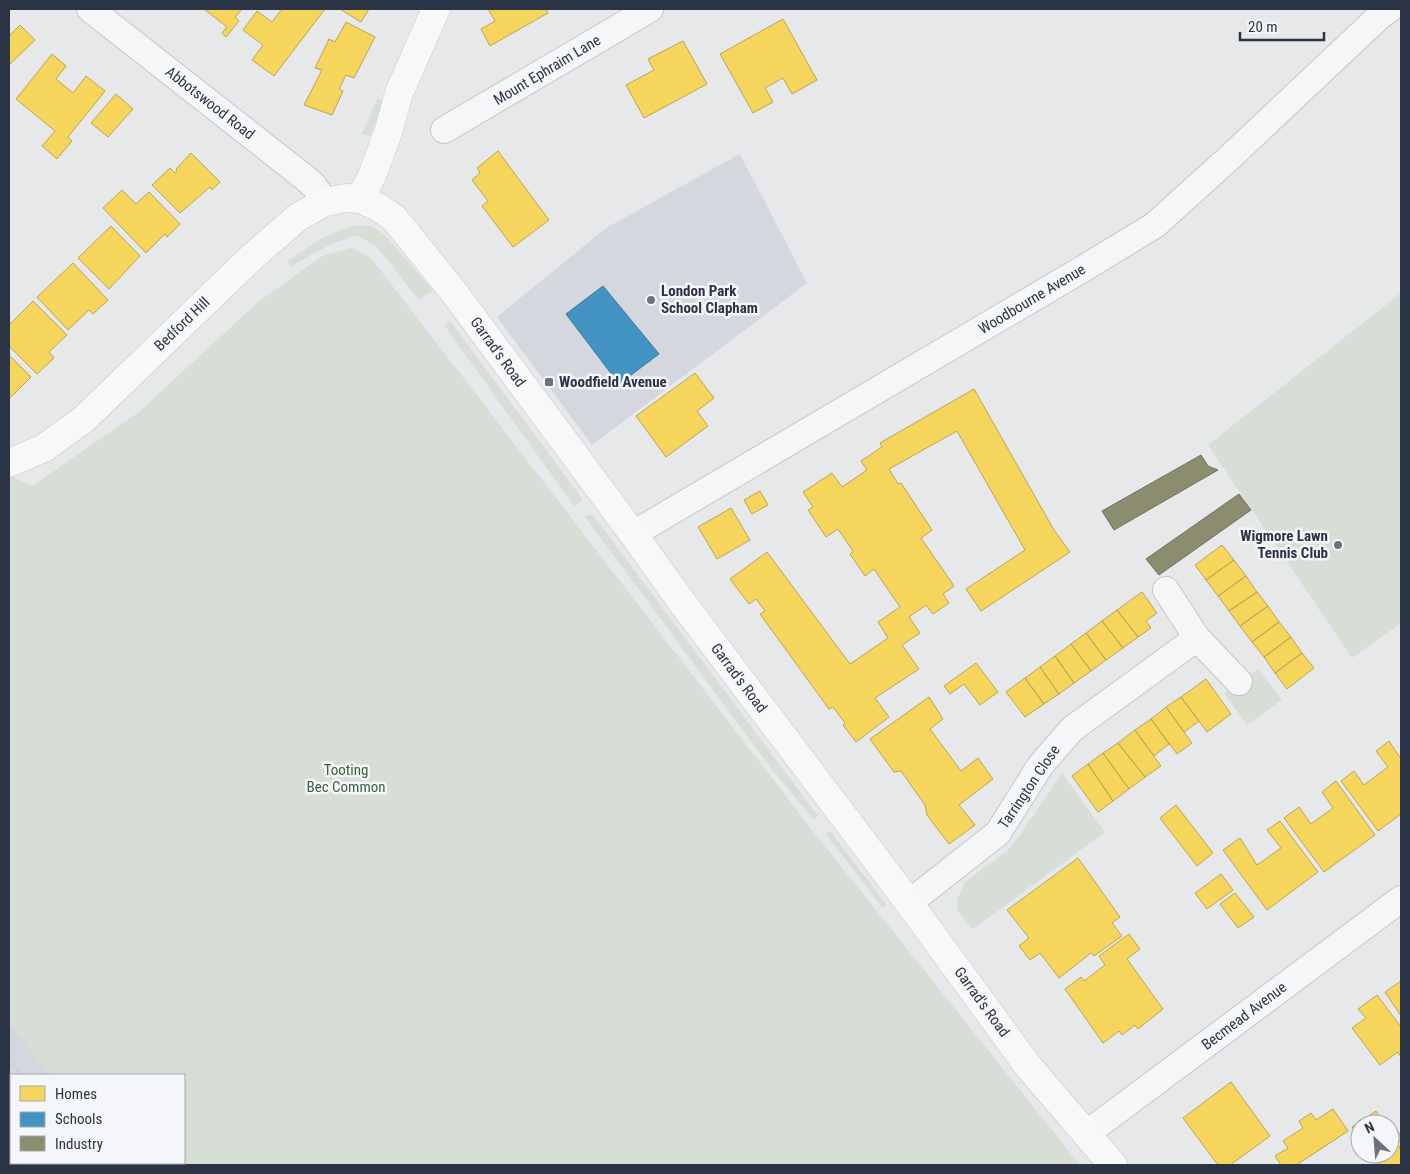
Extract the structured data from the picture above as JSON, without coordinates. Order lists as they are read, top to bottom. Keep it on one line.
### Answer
{"streets":{"main road":["Bedford Hill","Garrad's Road"],"street":["Mount Ephraim Lane","Abbotswood Road","Woodbourne Avenue","Tarrington Close","Becmead Avenue"]},"crossings":[["Abbotswood Road","Bedford Hill"],["Woodbourne Avenue","Garrad's Road"],["Bedford Hill","Garrad's Road"],["Garrad's Road","Tarrington Close"],["Garrad's Road","Becmead Avenue"]],"parks":["Tooting Bec Common"],"places":{"other":["London Park School Clapham","Wigmore Lawn Tennis Club"],"transit":["Woodfield Avenue"]},"legend":["Homes","Schools","Industry"],"scale_bar":"20 m","north":"top left"}
